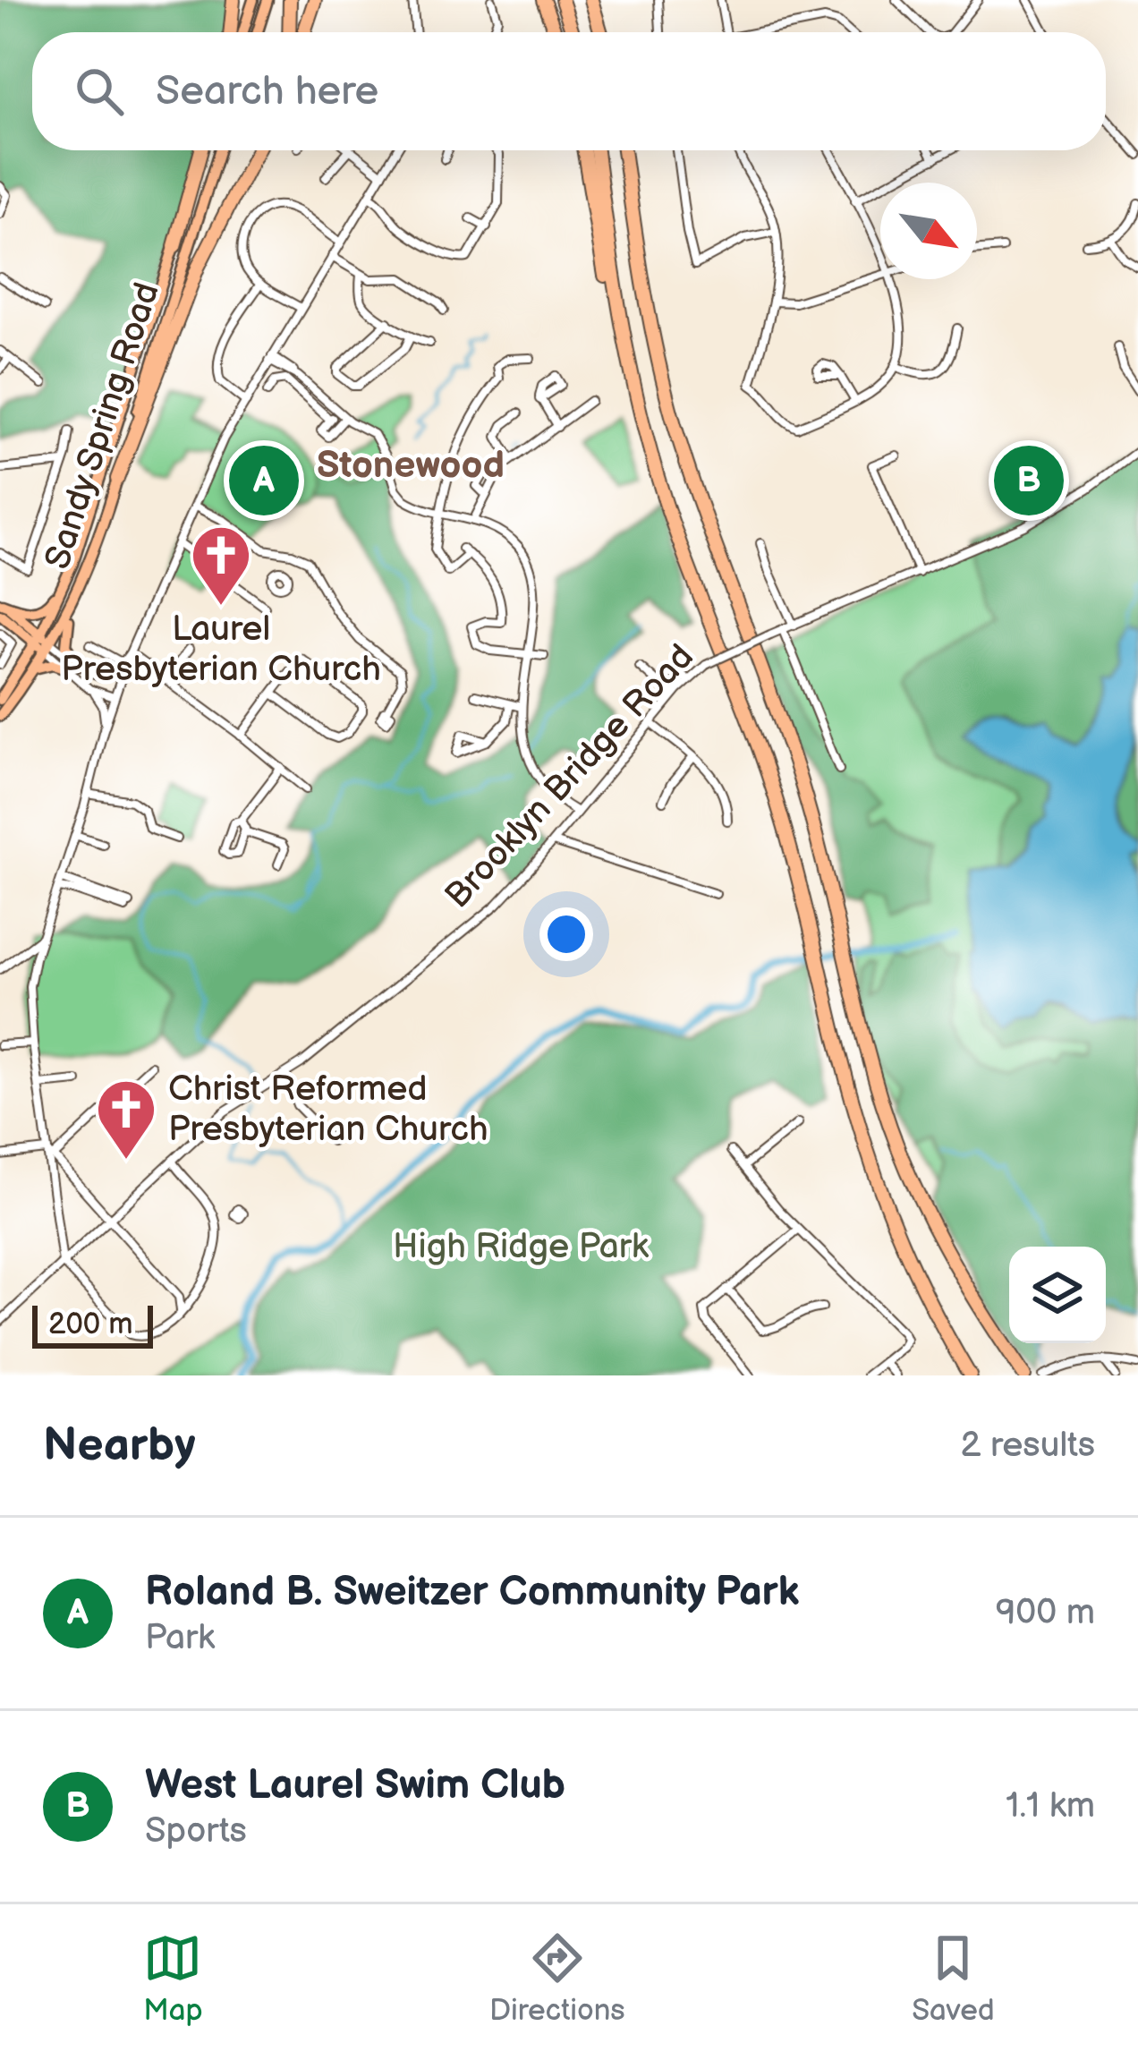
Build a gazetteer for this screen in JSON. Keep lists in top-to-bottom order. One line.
{"streets":{"main road":["Sandy Spring Road"],"street":["Brooklyn Bridge Road"]},"districts":["Stonewood"],"parks":["High Ridge Park"],"places":{"church":["Laurel Presbyterian Church","Christ Reformed Presbyterian Church"]},"scale_bar":"200 m","north":"bottom right","page":{"search":"Search here","pins":["A","B"],"scale":"200 m","heading":["Nearby","2 results"],"list":[{"mark":"A","name":"Roland B. Sweitzer Community Park","note":"Park","value":"900 m"},{"mark":"B","name":"West Laurel Swim Club","note":"Sports","value":"1.1 km"}],"nav":["Map","Directions","Saved"]}}
